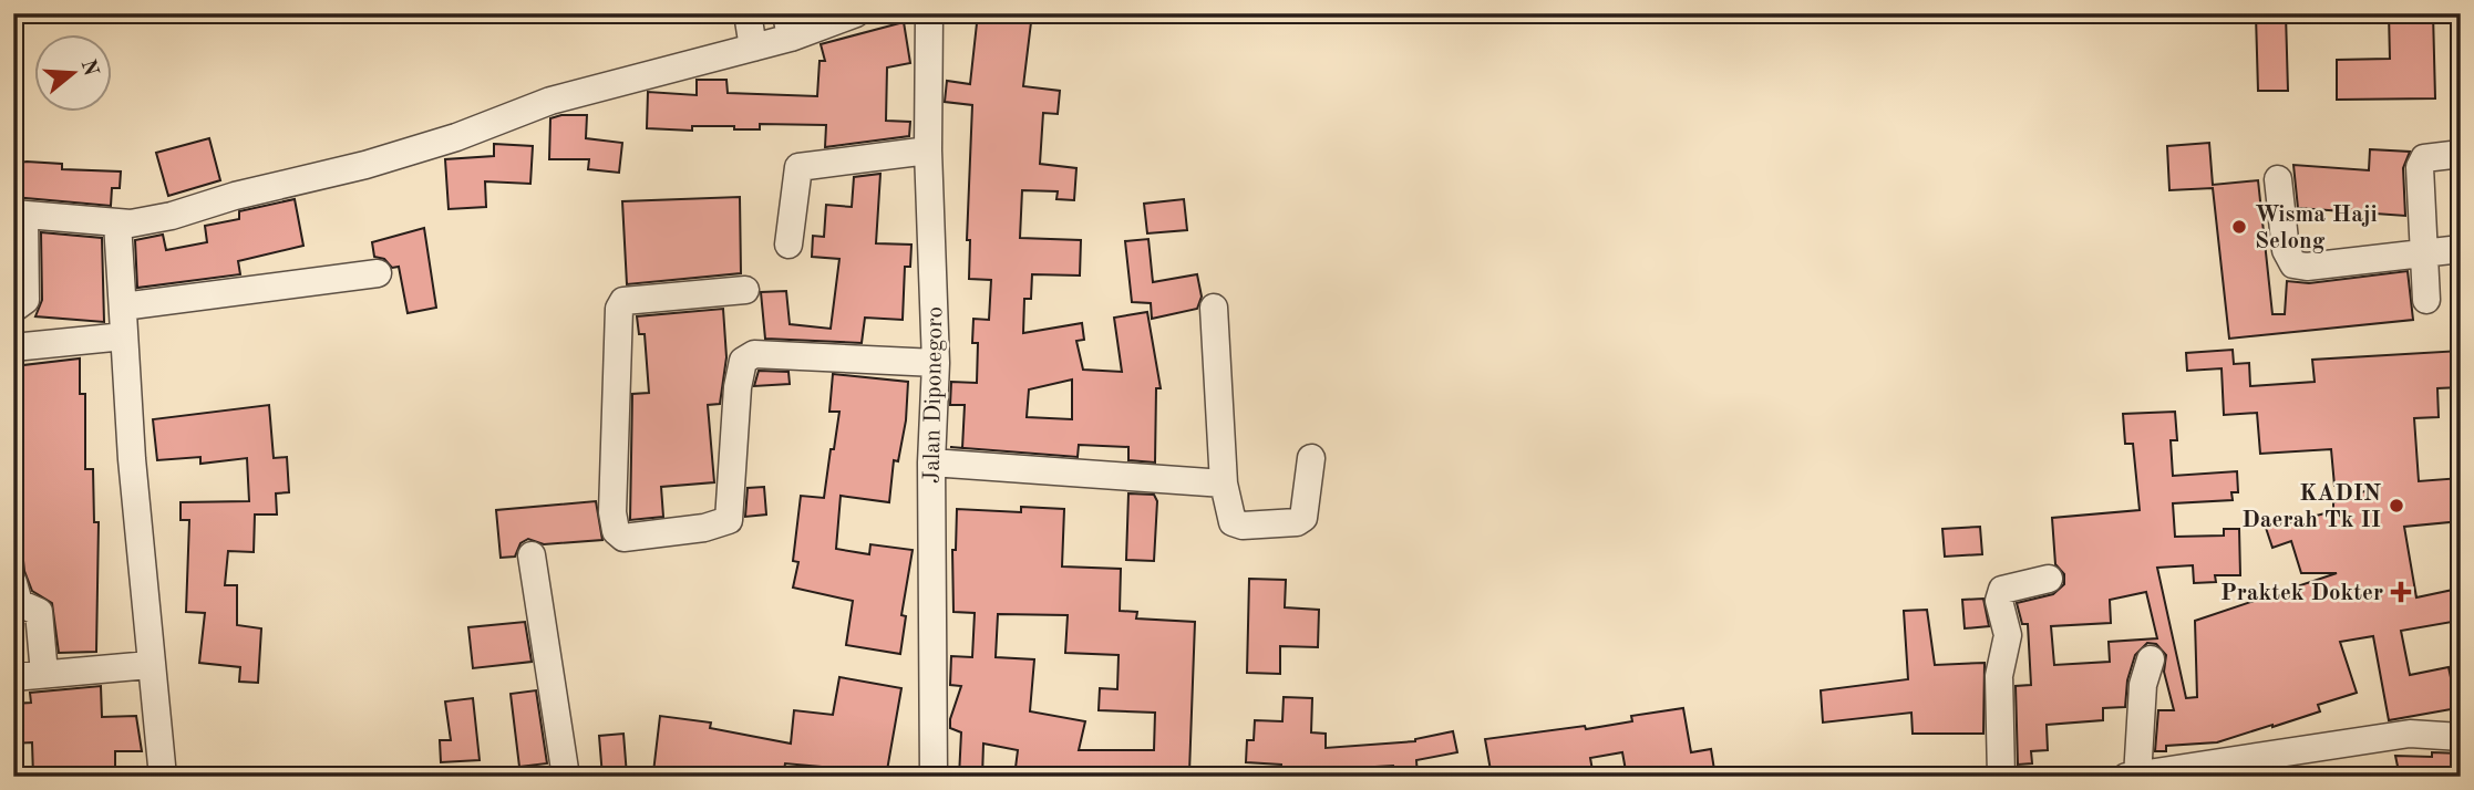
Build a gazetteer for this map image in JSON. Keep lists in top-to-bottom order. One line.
{"streets":{"street":["Jalan Diponegoro"]},"places":{"other":["Wisma Haji Selong","KADIN Daerah Tk II"],"health":["Praktek Dokter"]},"north":"right"}
